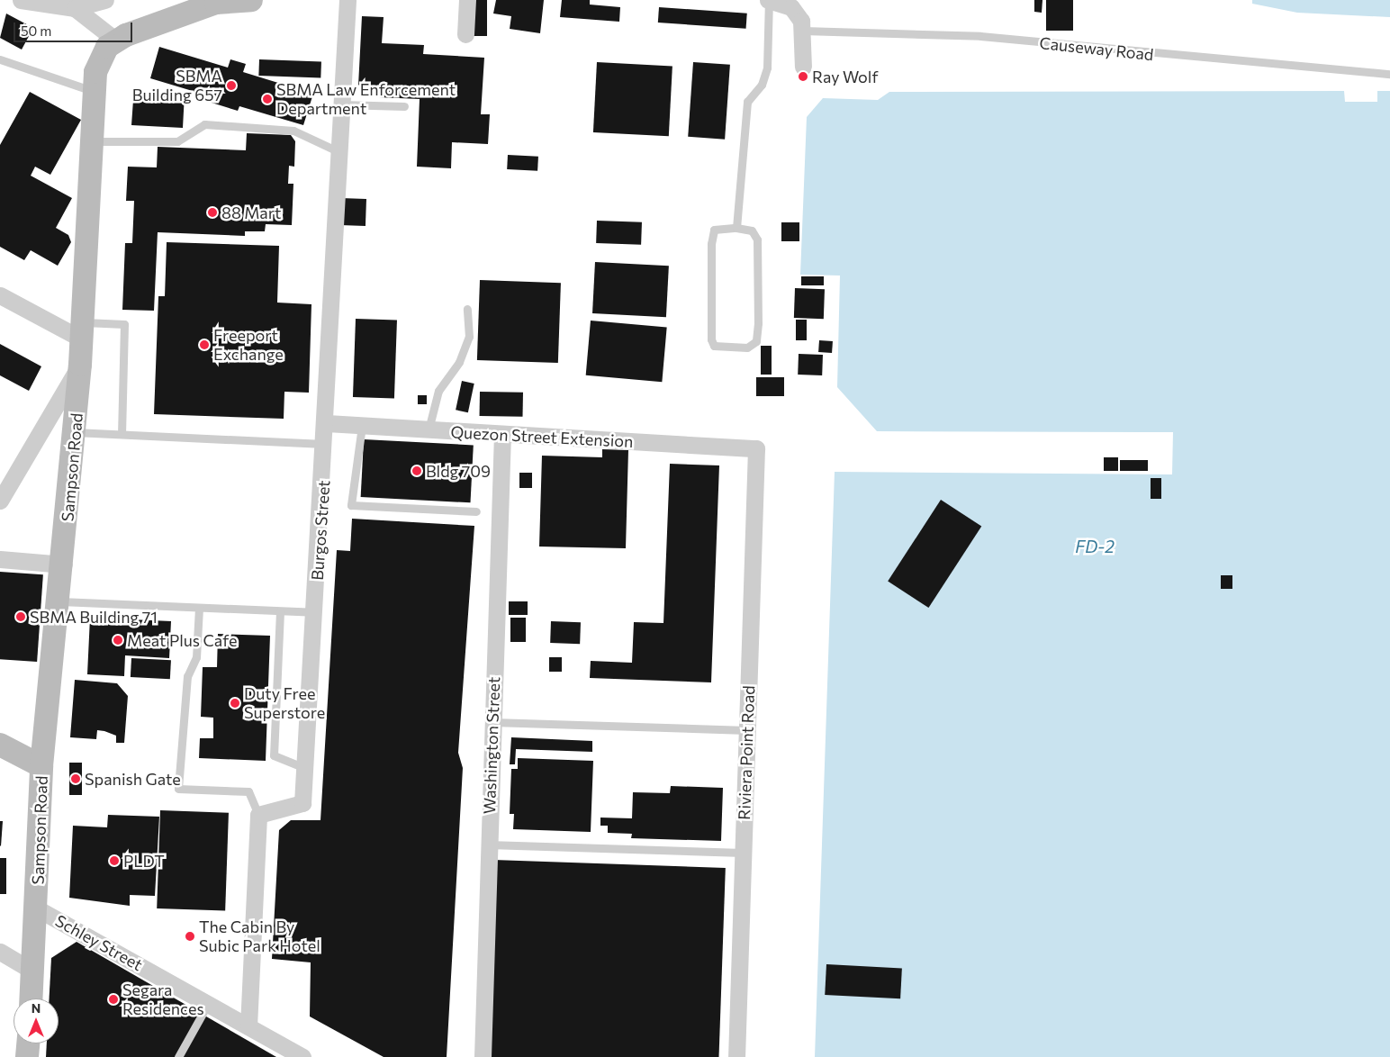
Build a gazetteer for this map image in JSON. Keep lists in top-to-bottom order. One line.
{"streets":{"main road":["Sampson Road"],"street":["Quezon Street Extension","Burgos Street","Washington Street","Riviera Point Road","Schley Street"],"lane":["Causeway Road"]},"crossings":[["Quezon Street Extension","Burgos Street"],["Quezon Street Extension","Washington Street"],["Quezon Street Extension","Riviera Point Road"],["Sampson Road","Schley Street"]],"water":["FD-2"],"places":["Ray Wolf","SBMA Building 657","SBMA Law Enforcement Department","88 Mart","Freeport Exchange","Bldg 709","SBMA Building 71","Meat Plus Cafe","Duty Free Superstore","Spanish Gate","PLDT","The Cabin By Subic Park Hotel","Segara Residences"],"scale_bar":"50 m","north":"top"}
